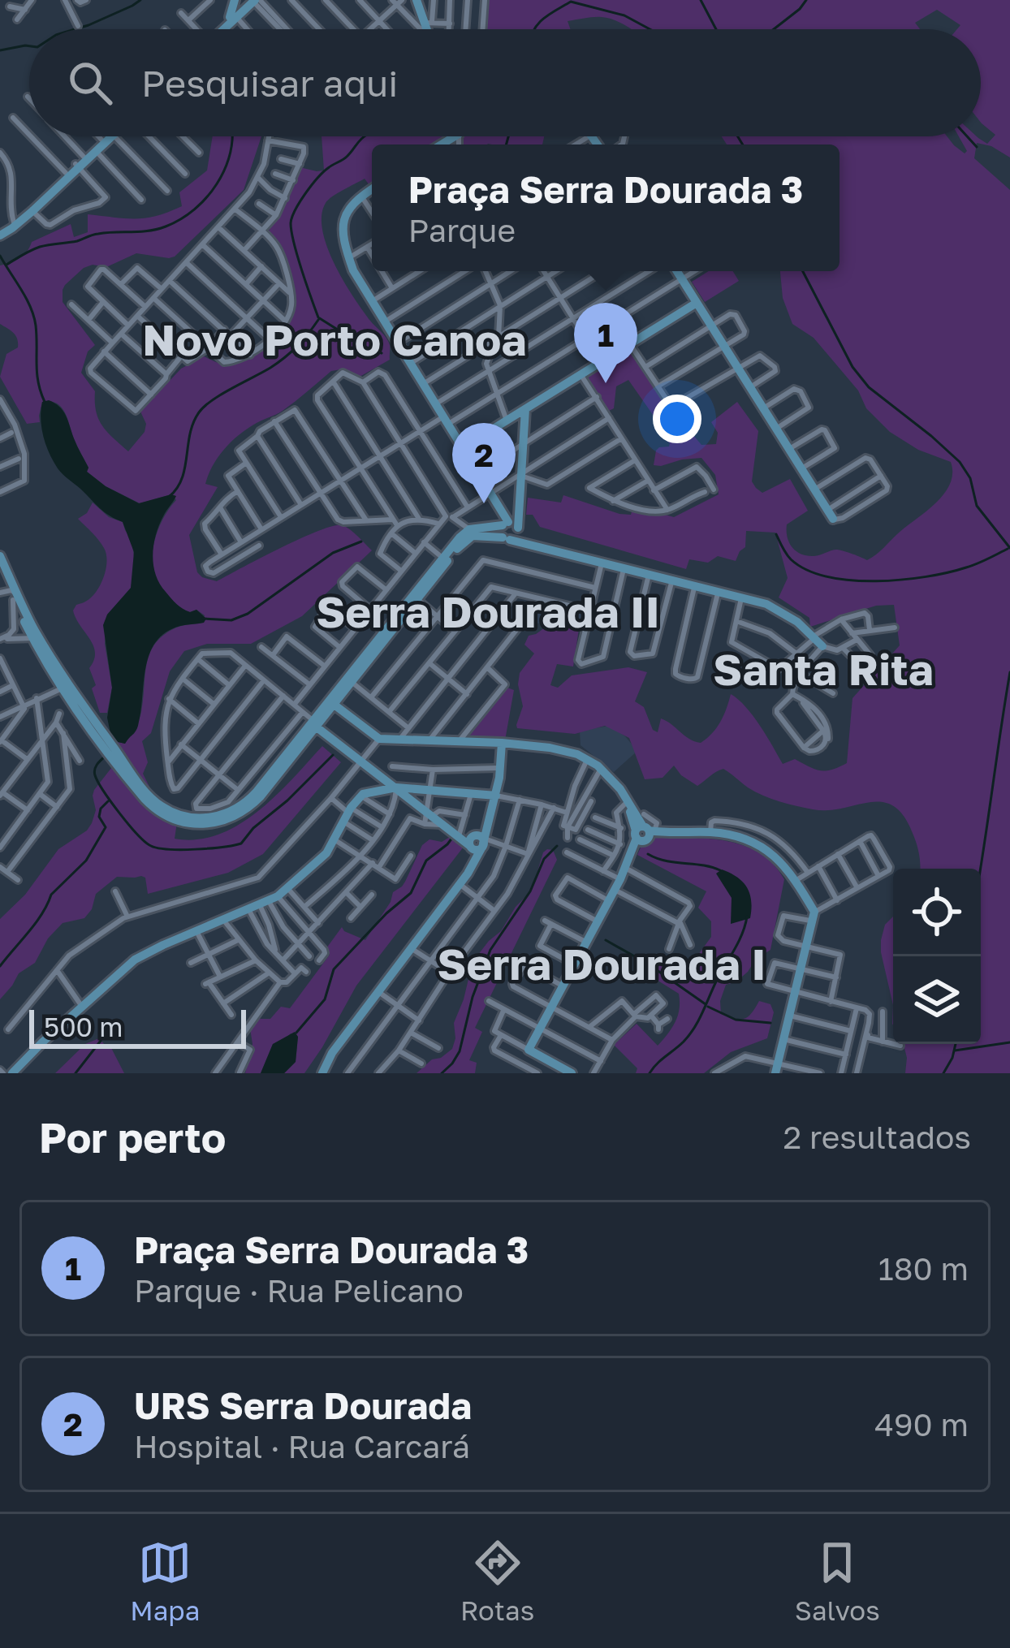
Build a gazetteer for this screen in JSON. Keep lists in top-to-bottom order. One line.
{"districts":["Novo Porto Canoa","Serra Dourada II","Santa Rita","Serra Dourada I"],"scale_bar":"500 m","page":{"search":"Pesquisar aqui","popup":["Praça Serra Dourada 3","Parque"],"pins":["1","2"],"scale":"500 m","heading":["Por perto","2 resultados"],"list":[{"mark":"1","name":"Praça Serra Dourada 3","note":"Parque · Rua Pelicano","value":"180 m"},{"mark":"2","name":"URS Serra Dourada","note":"Hospital · Rua Carcará","value":"490 m"}],"nav":["Mapa","Rotas","Salvos"]}}
